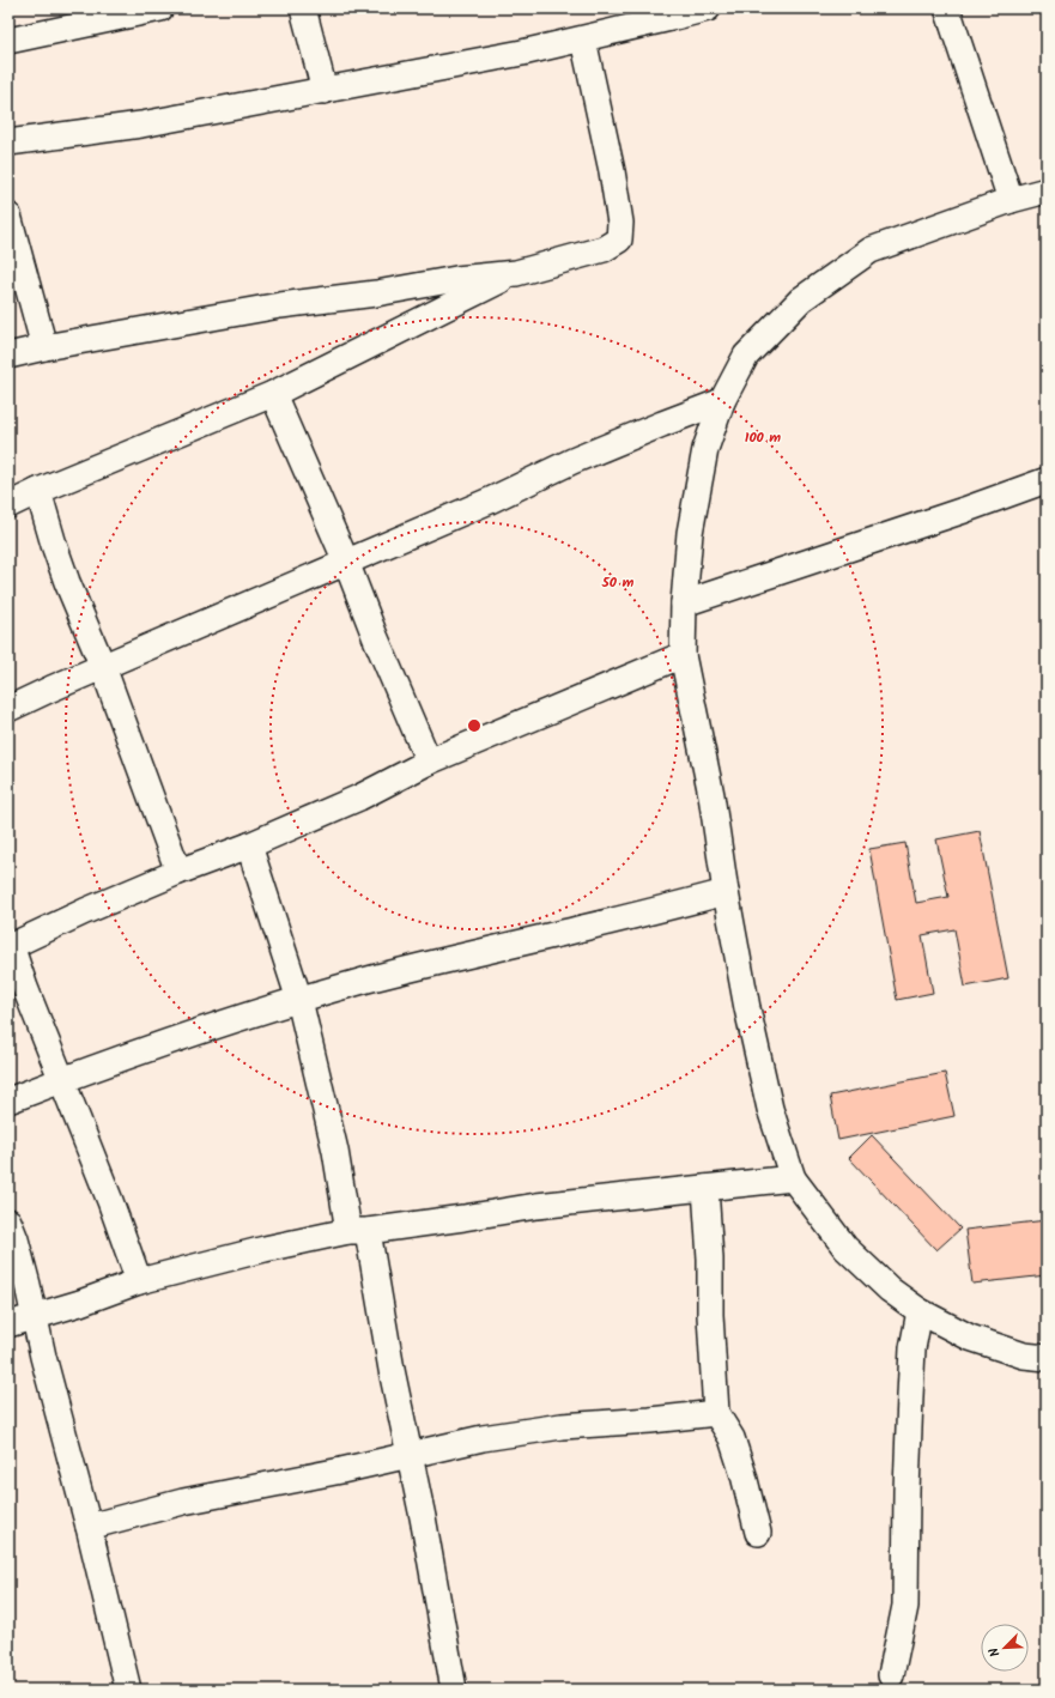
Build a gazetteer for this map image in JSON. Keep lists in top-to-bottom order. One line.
{"north":"bottom left","rings":["100 m","50 m"]}
